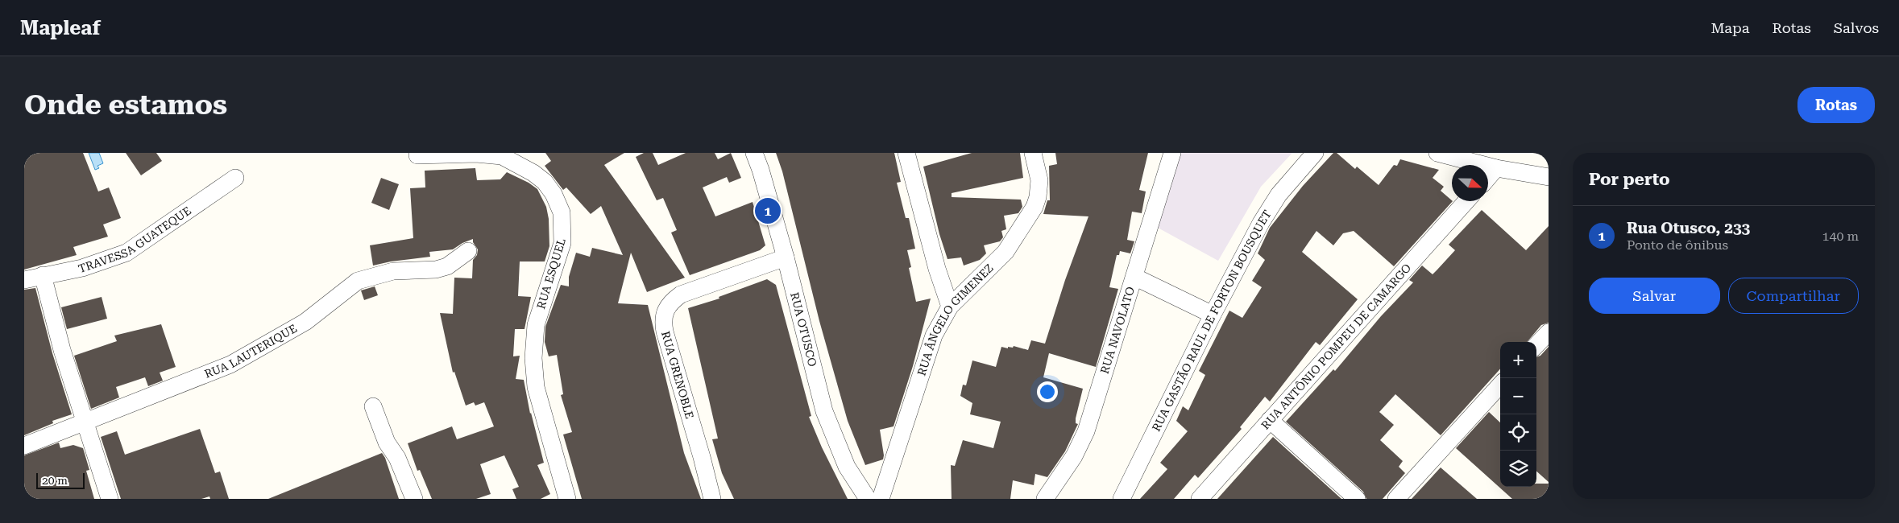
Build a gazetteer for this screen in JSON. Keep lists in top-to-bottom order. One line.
{"streets":{"street":["TRAVESSA GUATEQUE","RUA ESQUEL","RUA ÂNGELO GIMENEZ","RUA GASTÃO RAUL DE FORTON BOUSQUET","RUA OTUSCO","RUA NAVOLATO","RUA ANTÔNIO POMPEU DE CAMARGO","RUA LAUTERIQUE","RUA GRENOBLE"]},"crossings":[["RUA OTUSCO","RUA GRENOBLE"]],"scale_bar":"20 m","north":"right","page":{"header":"Mapleaf","nav":["Mapa","Rotas","Salvos"],"buttons":["Rotas",["Salvar","Compartilhar"]],"title":"Onde estamos","heading":"Por perto","pins":"1","list":[{"mark":"1","name":"Rua Otusco, 233","note":"Ponto de ônibus","value":"140 m"}],"map_buttons":["+","−"],"scale":"20 m"}}
